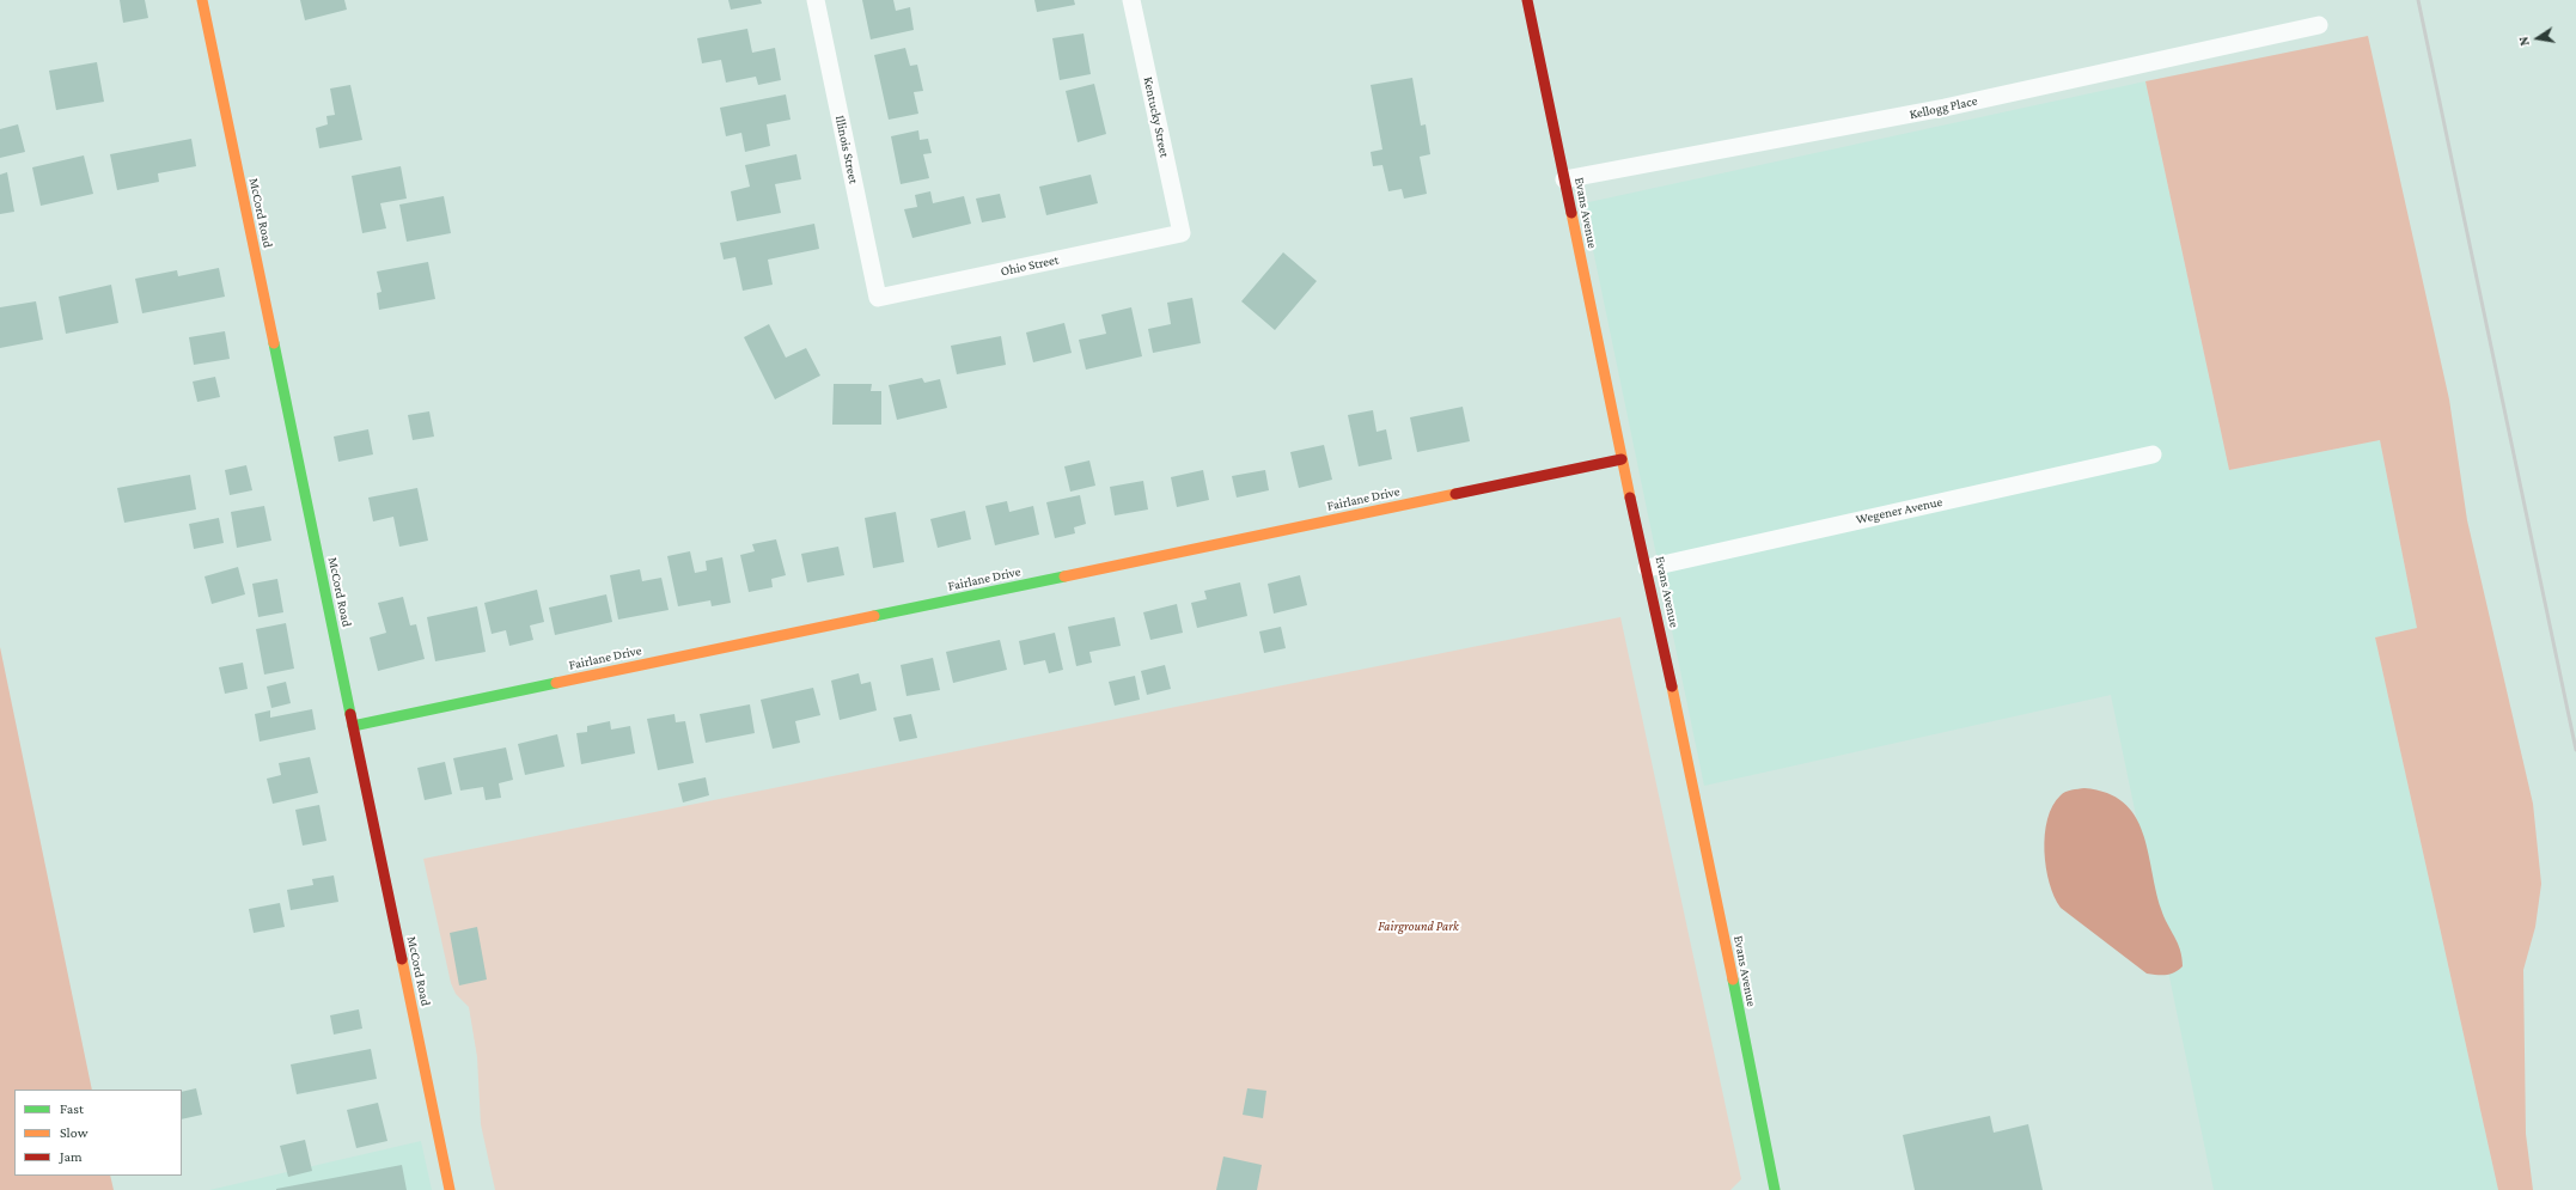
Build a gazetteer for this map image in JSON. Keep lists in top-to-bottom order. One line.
{"streets":{"street":["Kellogg Place","Kentucky Street","Illinois Street","McCord Road","Evans Avenue","Ohio Street","Fairlane Drive","Wegener Avenue"]},"crossings":[["Kellogg Place","Evans Avenue"],["Kentucky Street","Ohio Street"],["Illinois Street","Ohio Street"],["McCord Road","Fairlane Drive"],["Evans Avenue","Fairlane Drive"],["Evans Avenue","Wegener Avenue"]],"parks":["Fairground Park"],"legend":["Fast","Slow","Jam"],"north":"left"}
